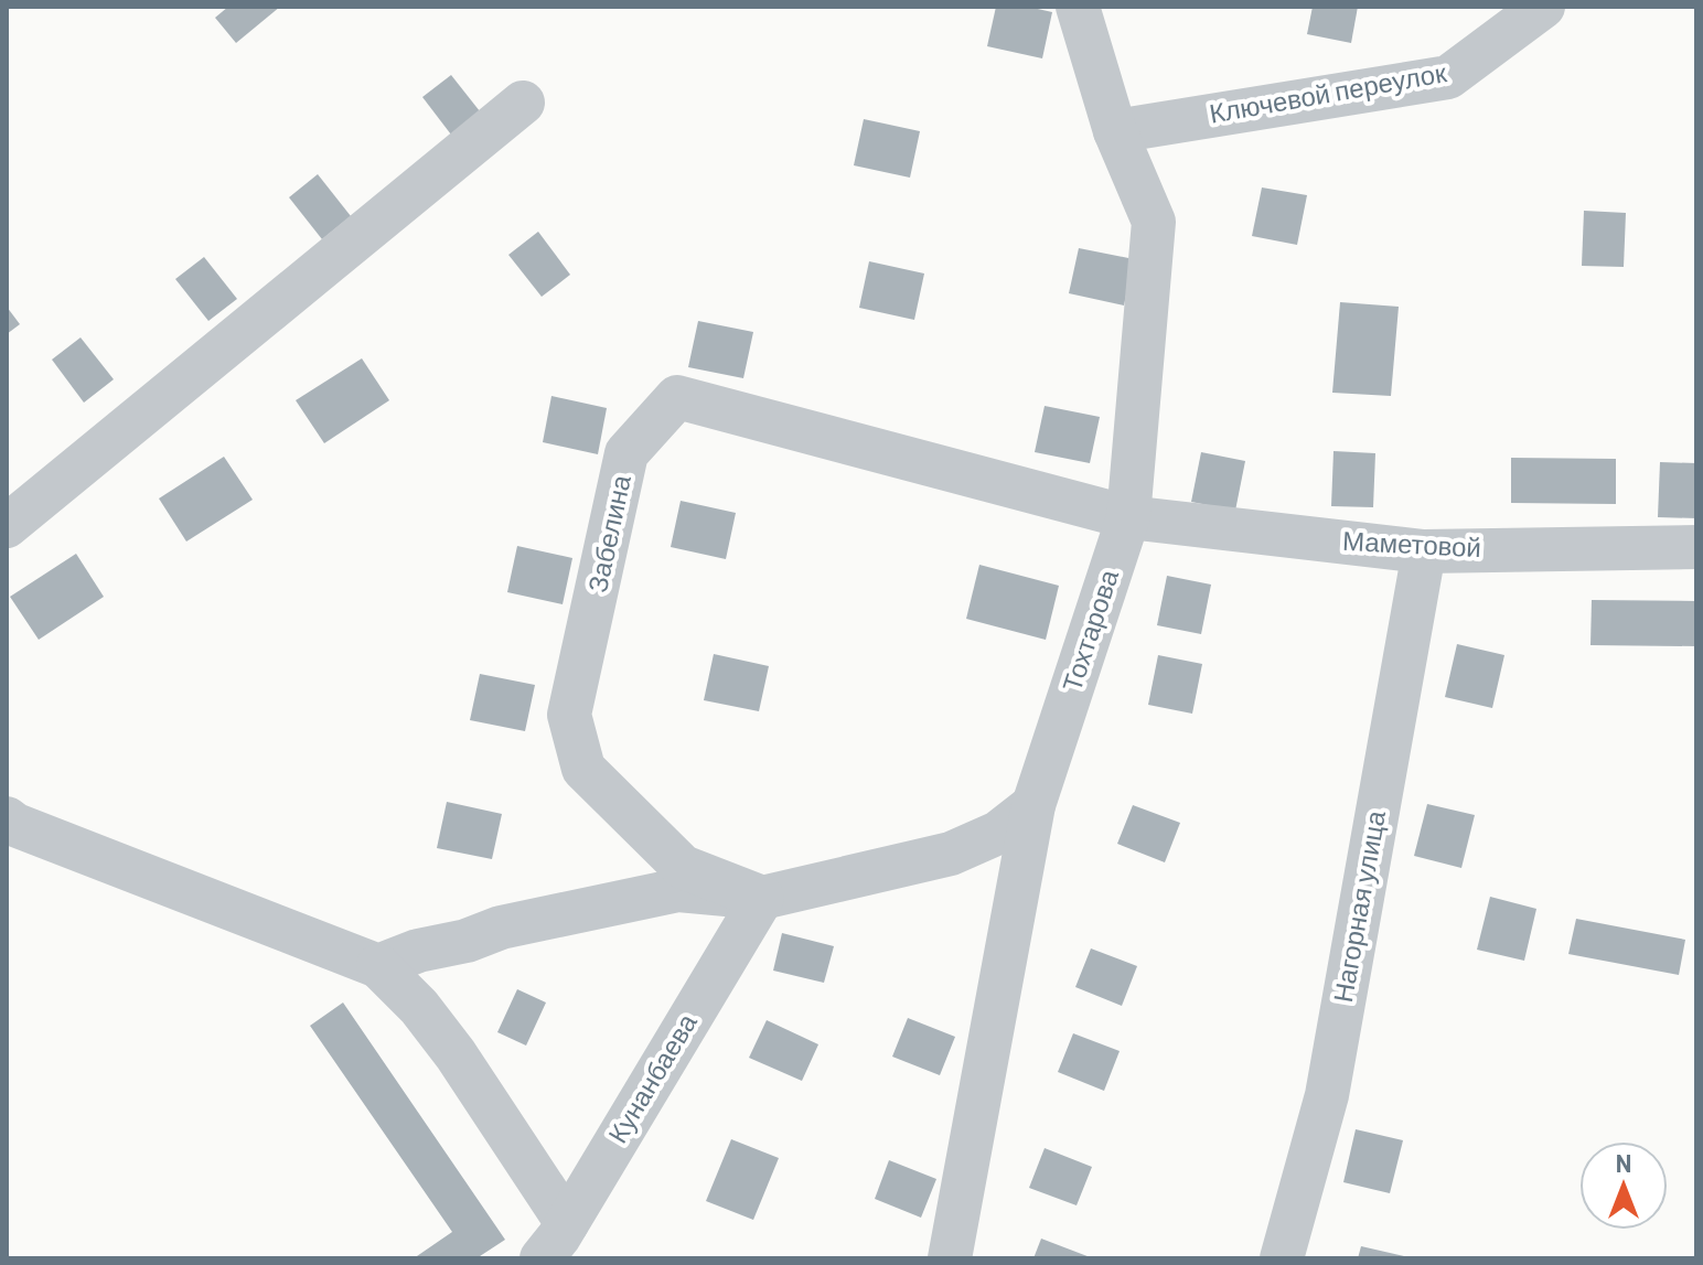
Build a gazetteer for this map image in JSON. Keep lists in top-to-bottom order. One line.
{"streets":{"street":["Ключевой переулок","Забелина","Маметовой","Тохтарова","Нагорная улица","Кунанбаева"]},"crossings":[["Ключевой переулок","Тохтарова"],["Забелина","Маметовой"],["Забелина","Тохтарова"],["Забелина","Кунанбаева"],["Маметовой","Тохтарова"],["Маметовой","Нагорная улица"]],"north":"top"}
